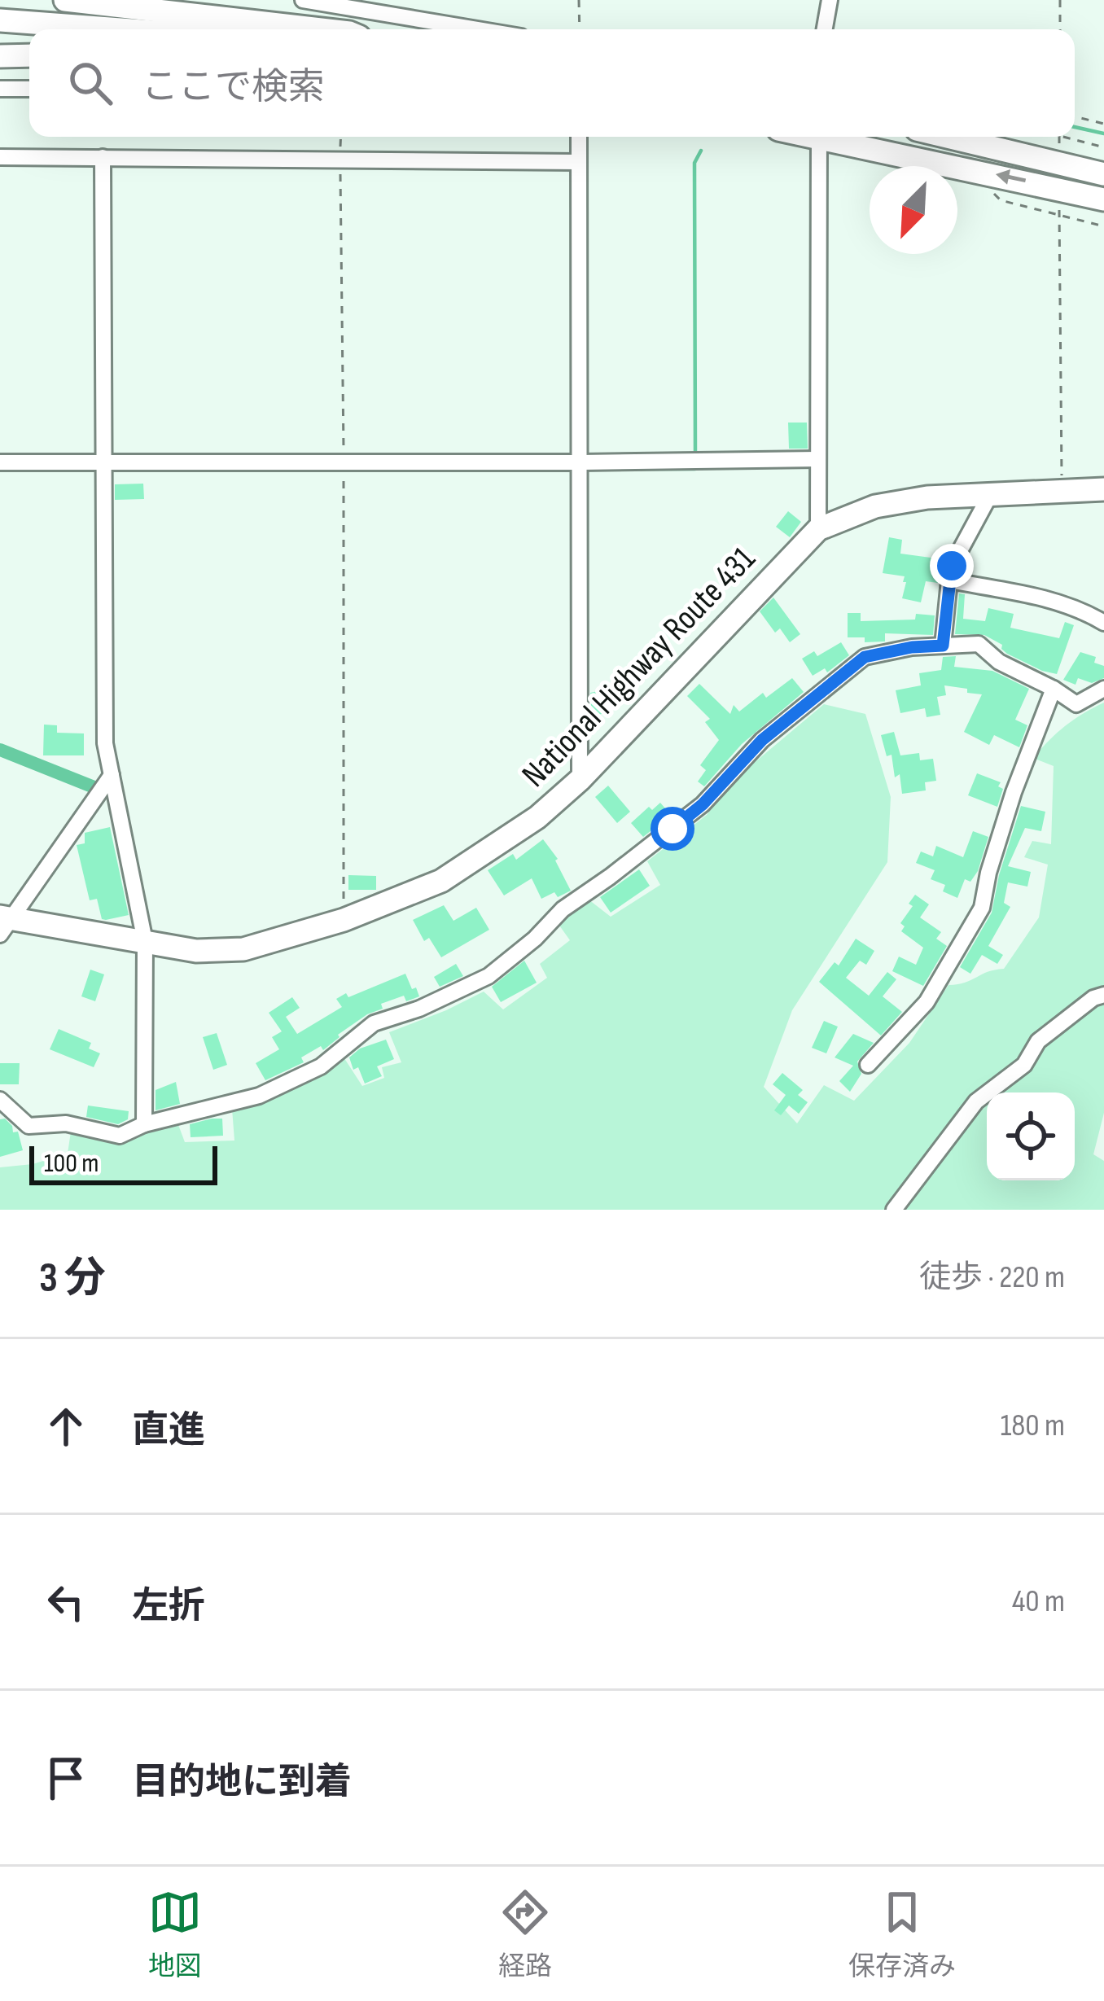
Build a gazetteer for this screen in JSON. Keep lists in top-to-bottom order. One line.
{"streets":{"highway":["National Highway Route 431"]},"scale_bar":"100 m","north":"bottom left","page":{"search":"ここで検索","scale":"100 m","heading":["3 分","徒歩 · 220 m"],"list":[["直進","180 m"],["左折","40 m"],"目的地に到着"],"nav":["地図","経路","保存済み"]}}
